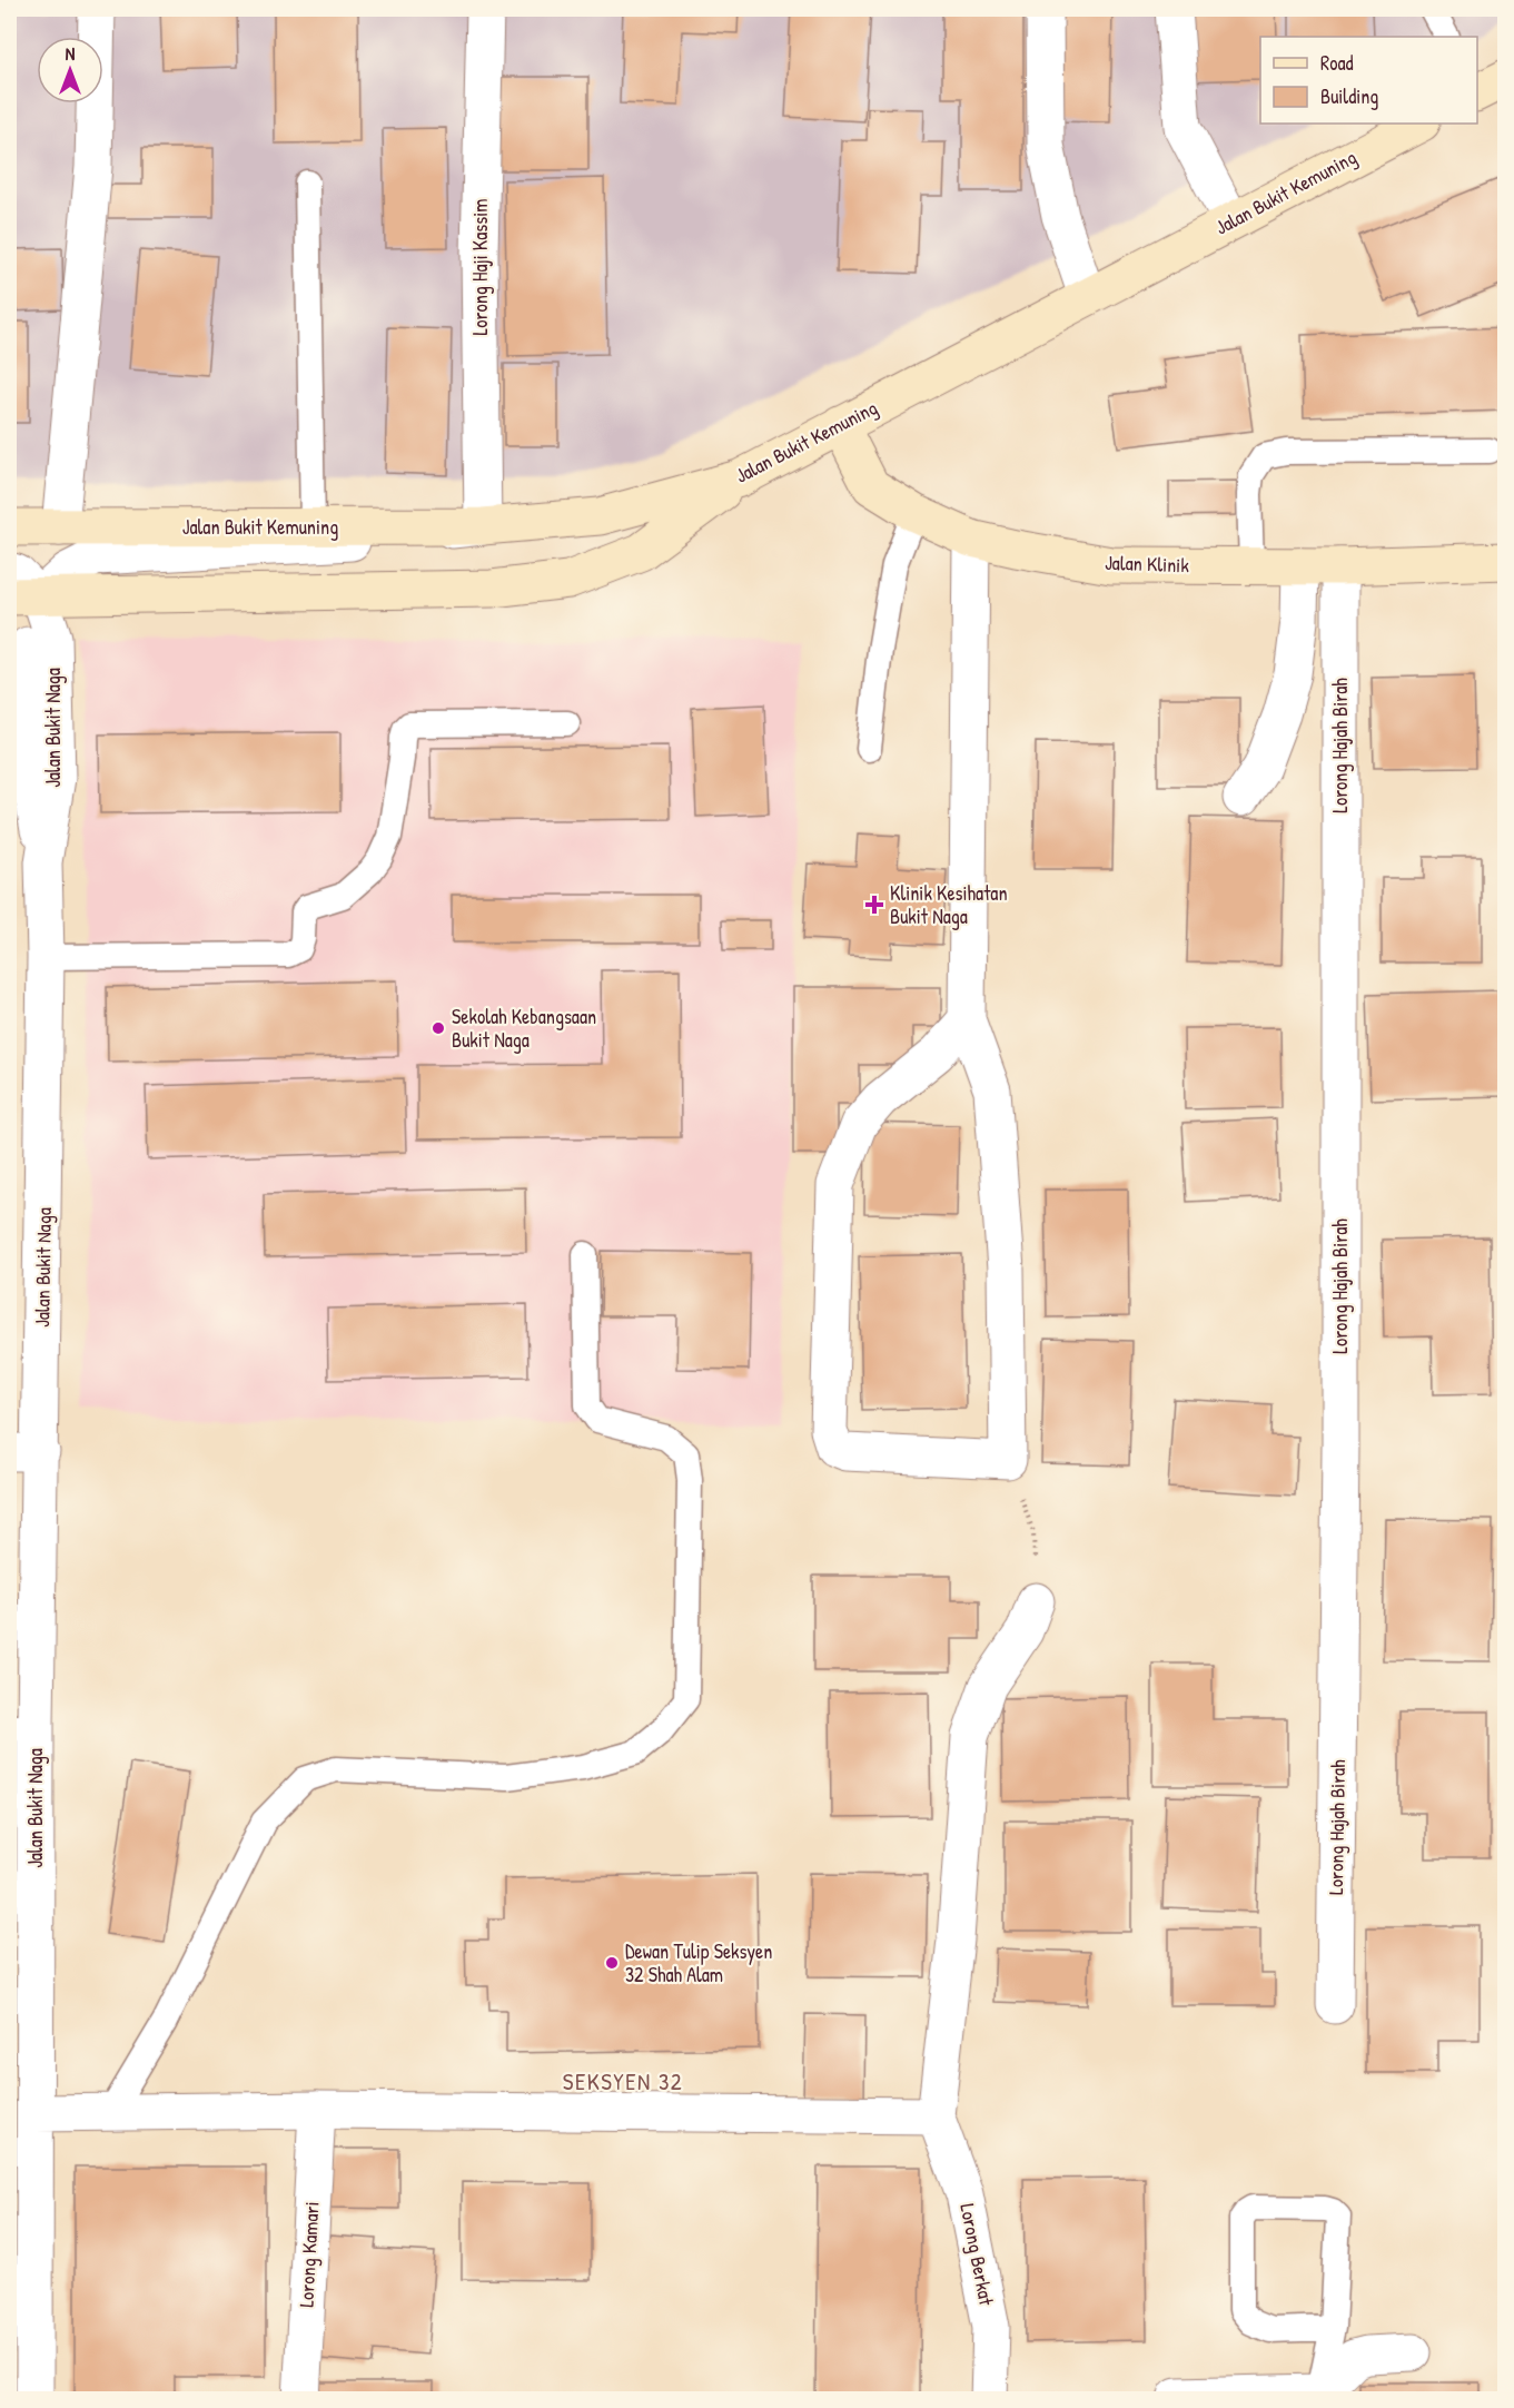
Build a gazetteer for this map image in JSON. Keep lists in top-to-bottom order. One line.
{"streets":{"main road":["Jalan Bukit Kemuning","Jalan Klinik"],"street":["Lorong Haji Kassim","Jalan Bukit Naga","Lorong Hajah Birah","Lorong Kamari","Lorong Berkat"]},"crossings":[["Jalan Bukit Kemuning","Lorong Haji Kassim"],["Jalan Bukit Kemuning","Jalan Klinik"],["Jalan Klinik","Lorong Hajah Birah"]],"districts":["SEKSYEN 32"],"places":{"health":["Klinik Kesihatan Bukit Naga"],"other":["Sekolah Kebangsaan Bukit Naga","Dewan Tulip Seksyen 32 Shah Alam"]},"legend":["Road","Building"],"north":"top"}
